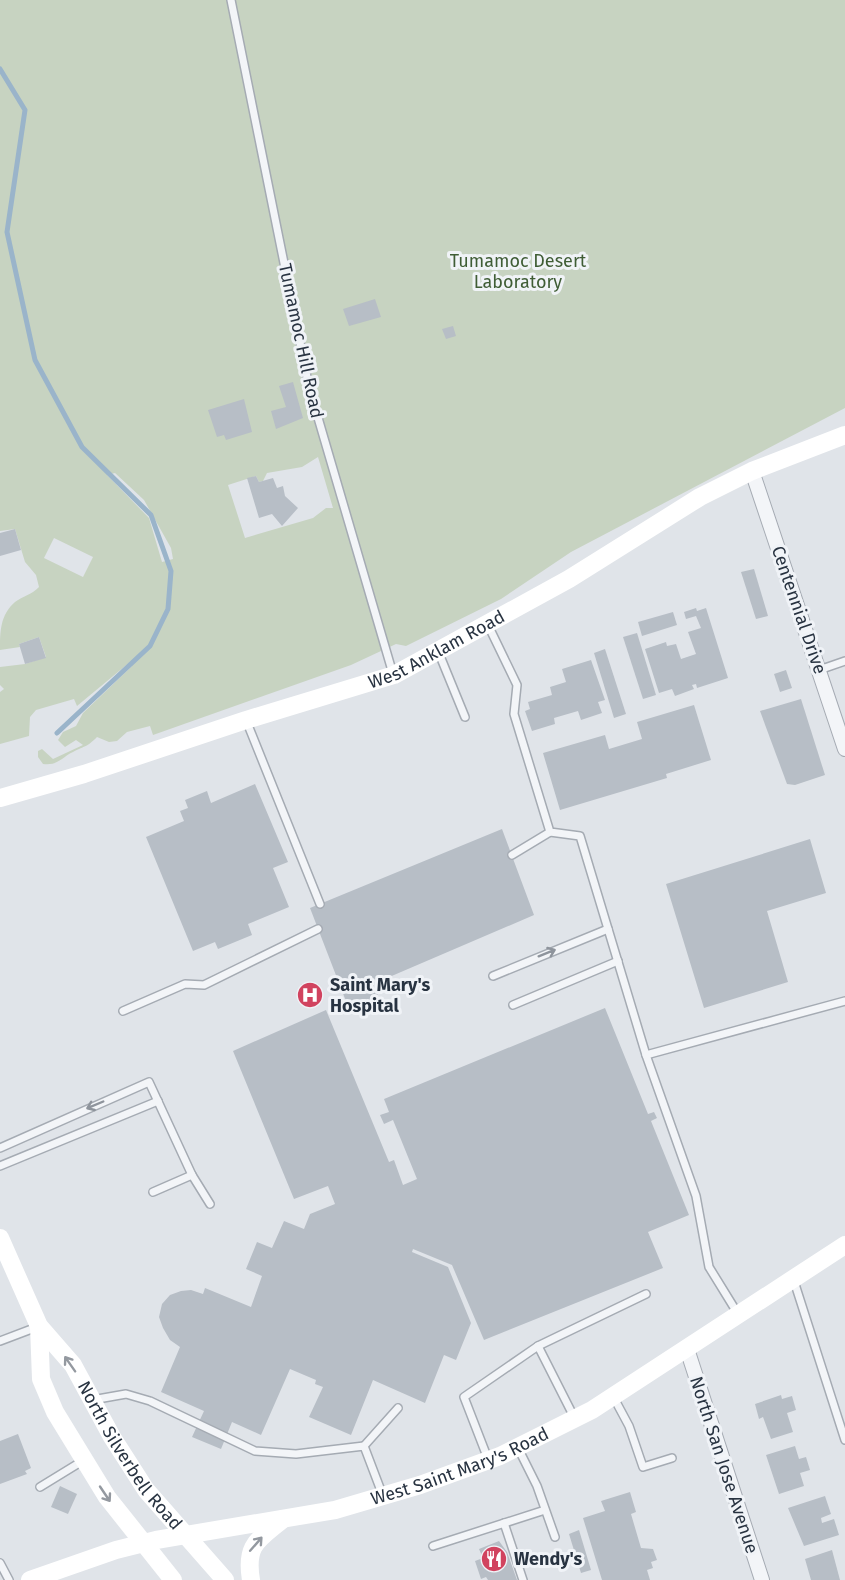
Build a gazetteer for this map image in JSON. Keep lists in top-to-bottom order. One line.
{"streets":{"main road":["West Anklam Road","North Silverbell Road","West Saint Mary's Road"],"street":["Centennial Drive","North San Jose Avenue"],"lane":["Tumamoc Hill Road"]},"crossings":[["Tumamoc Hill Road","West Anklam Road"],["Centennial Drive","West Anklam Road"],["North Silverbell Road","West Saint Mary's Road"],["West Saint Mary's Road","North San Jose Avenue"]],"parks":["Tumamoc Desert Laboratory"],"places":{"hospital":["Saint Mary's Hospital"],"restaurant":["Wendy's"]}}
